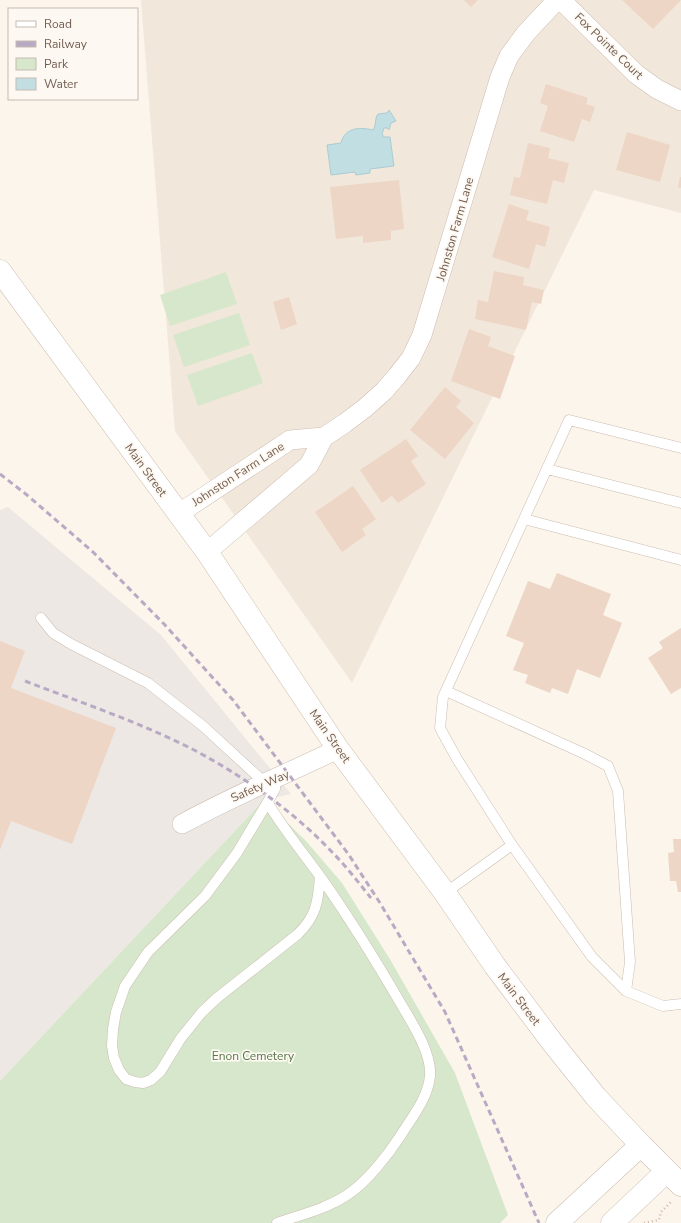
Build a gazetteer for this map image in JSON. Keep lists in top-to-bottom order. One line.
{"streets":{"main road":["Main Street"],"street":["Fox Pointe Court","Johnston Farm Lane","Safety Way"]},"crossings":[["Johnston Farm Lane","Main Street"],["Main Street","Safety Way"]],"parks":["Enon Cemetery"],"legend":["Road","Railway","Park","Water"]}
